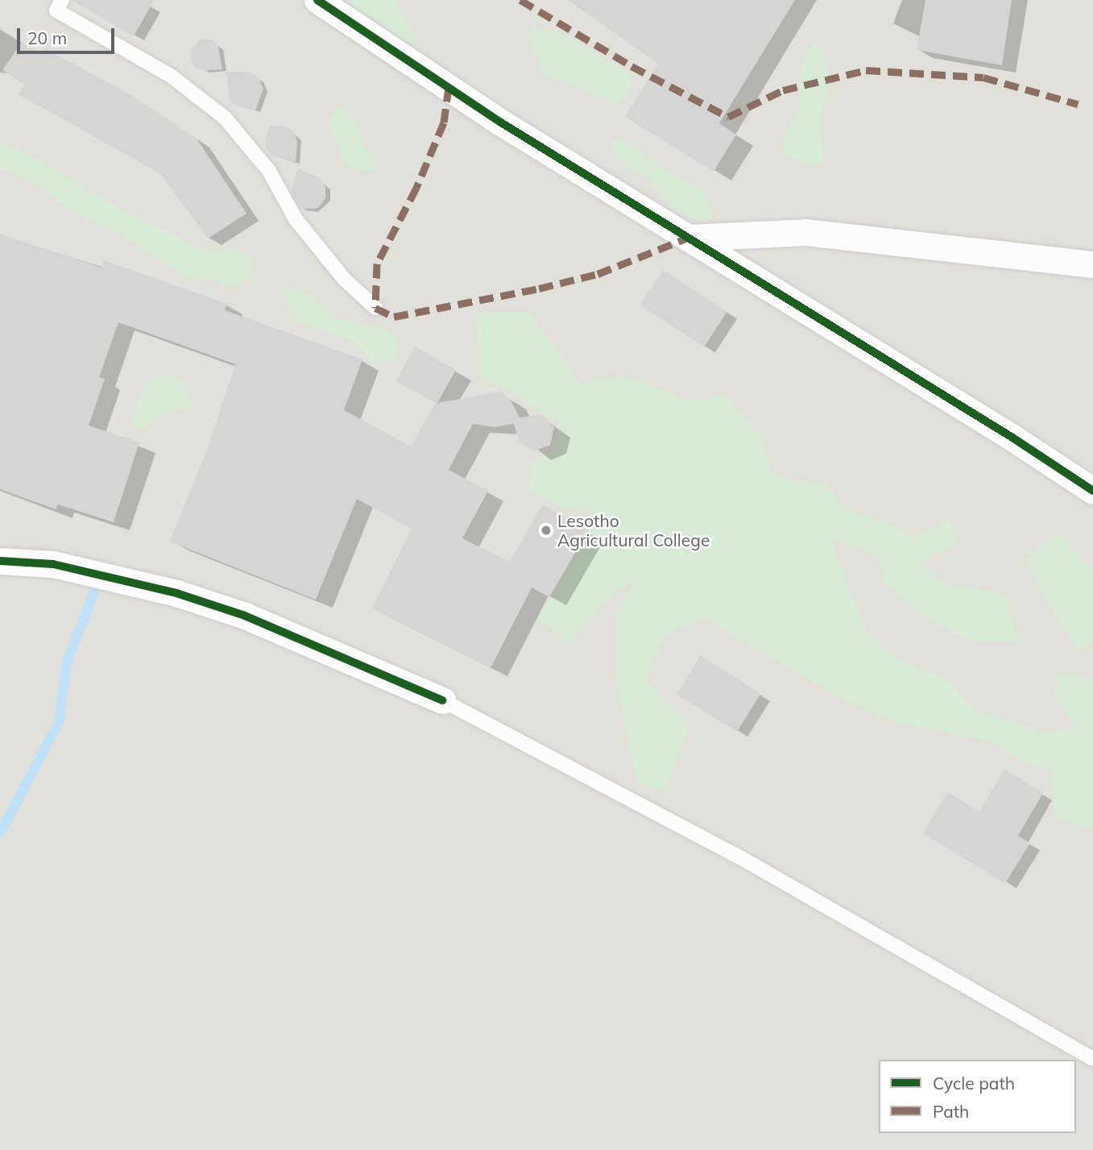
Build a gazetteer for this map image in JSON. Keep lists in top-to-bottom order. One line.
{"places":["Lesotho Agricultural College"],"legend":["Cycle path","Path"],"scale_bar":"20 m"}
